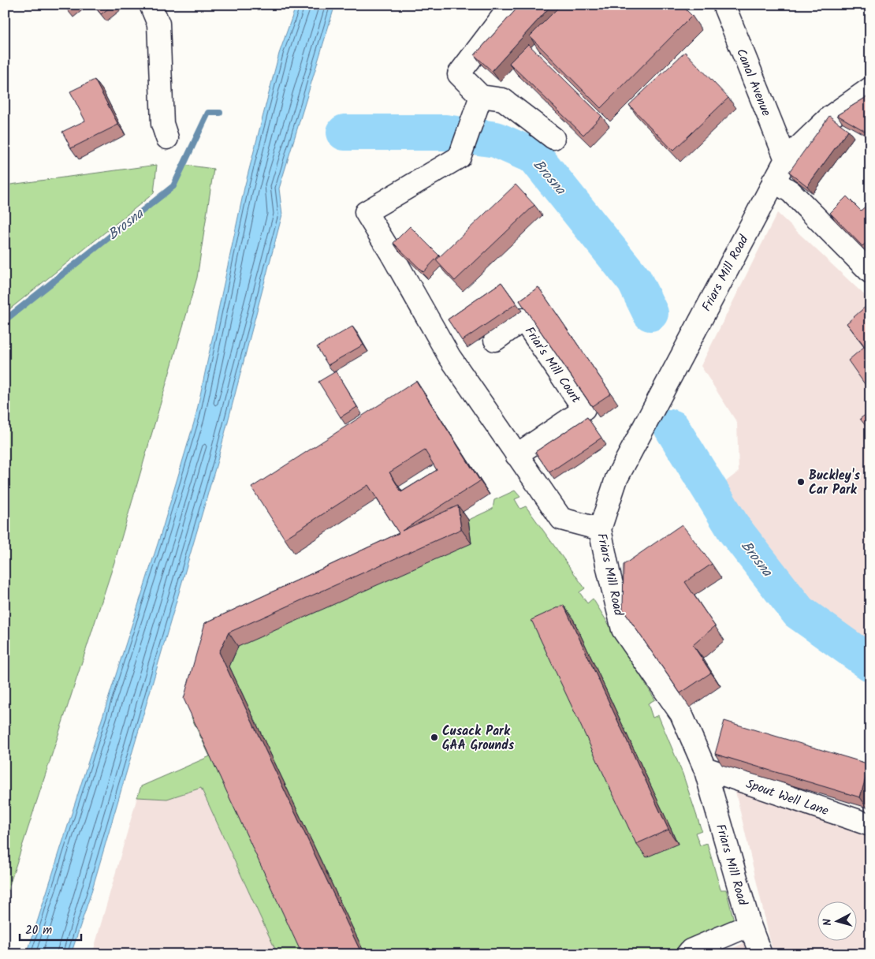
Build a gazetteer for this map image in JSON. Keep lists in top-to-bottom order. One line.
{"streets":{"street":["Canal Avenue","Friars Mill Road","Friar's Mill Court","Spout Well Lane"]},"crossings":[["Canal Avenue","Friars Mill Road"],["Friars Mill Road","Spout Well Lane"]],"water":["Brosna"],"places":["Buckley's Car Park","Cusack Park GAA Grounds"],"scale_bar":"20 m","north":"left"}
